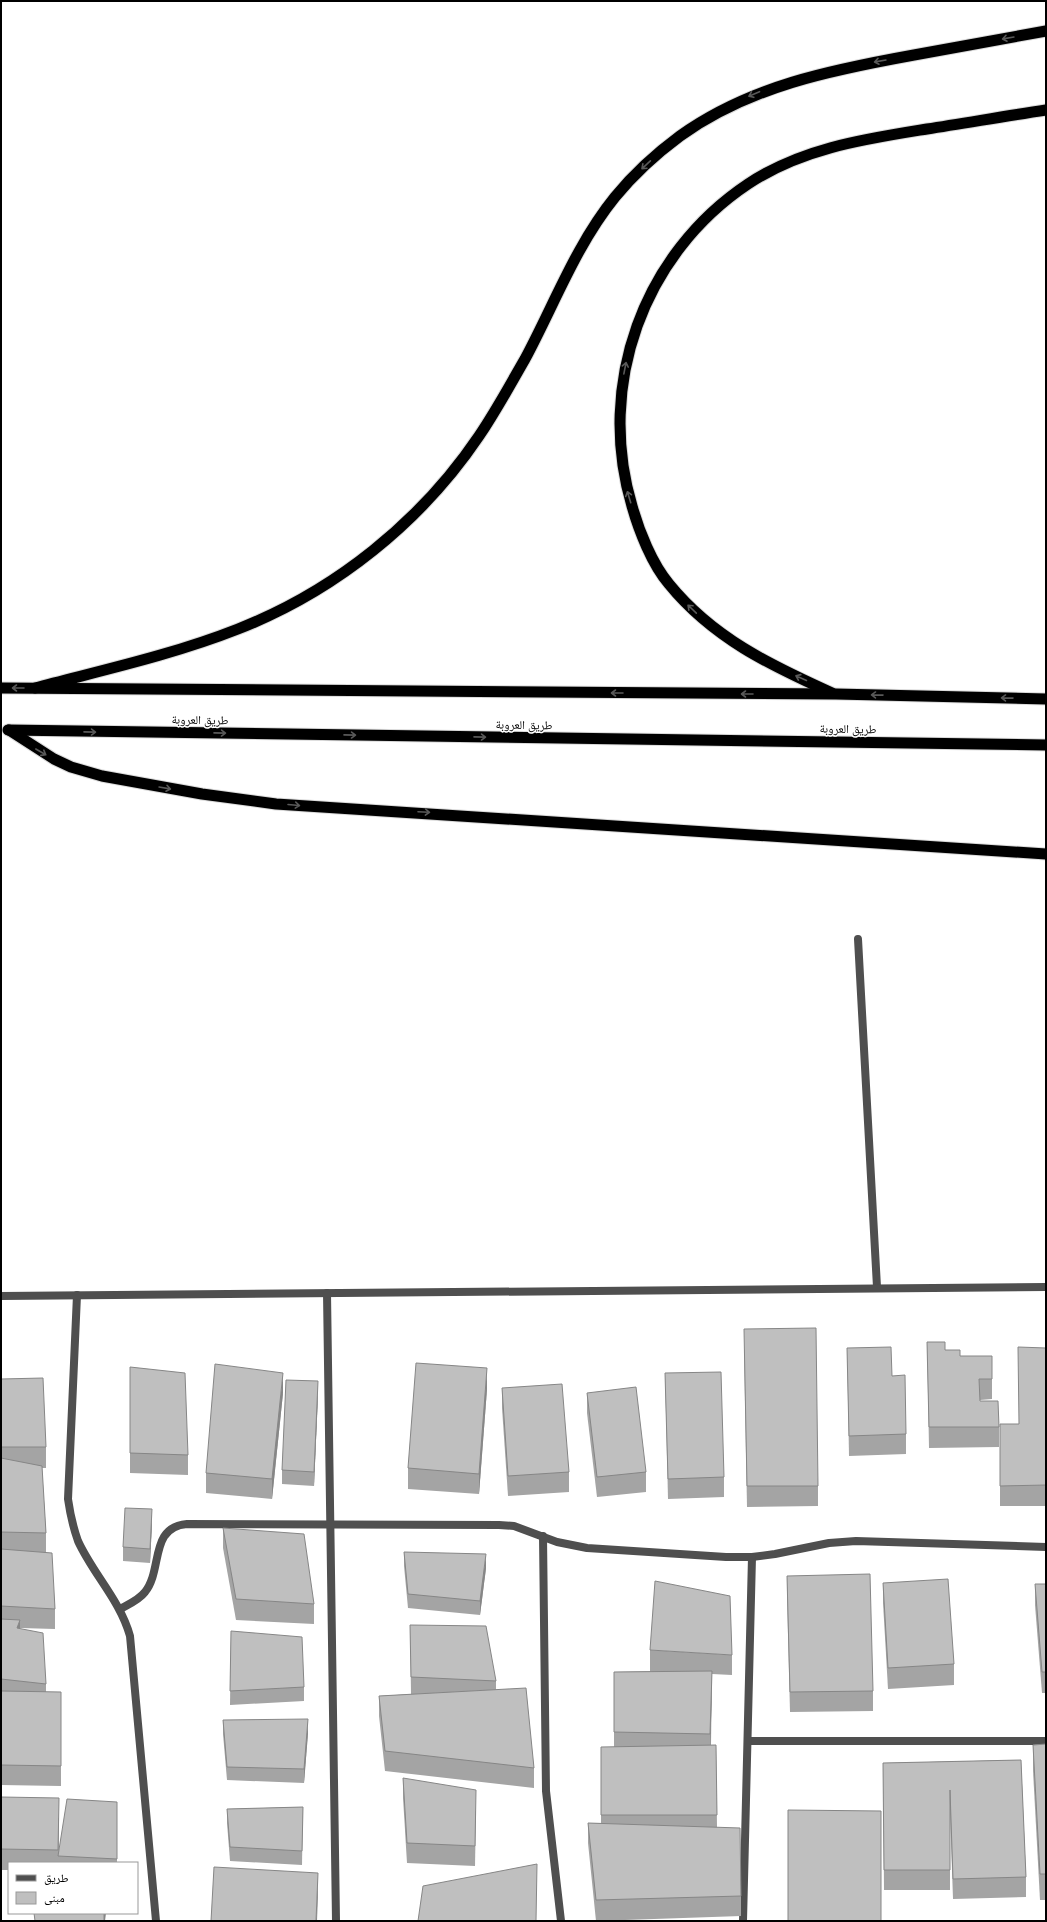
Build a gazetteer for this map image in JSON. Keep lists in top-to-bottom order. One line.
{"streets":{"highway":["طريق العروبة"]},"legend":["طريق","مبنى"]}
